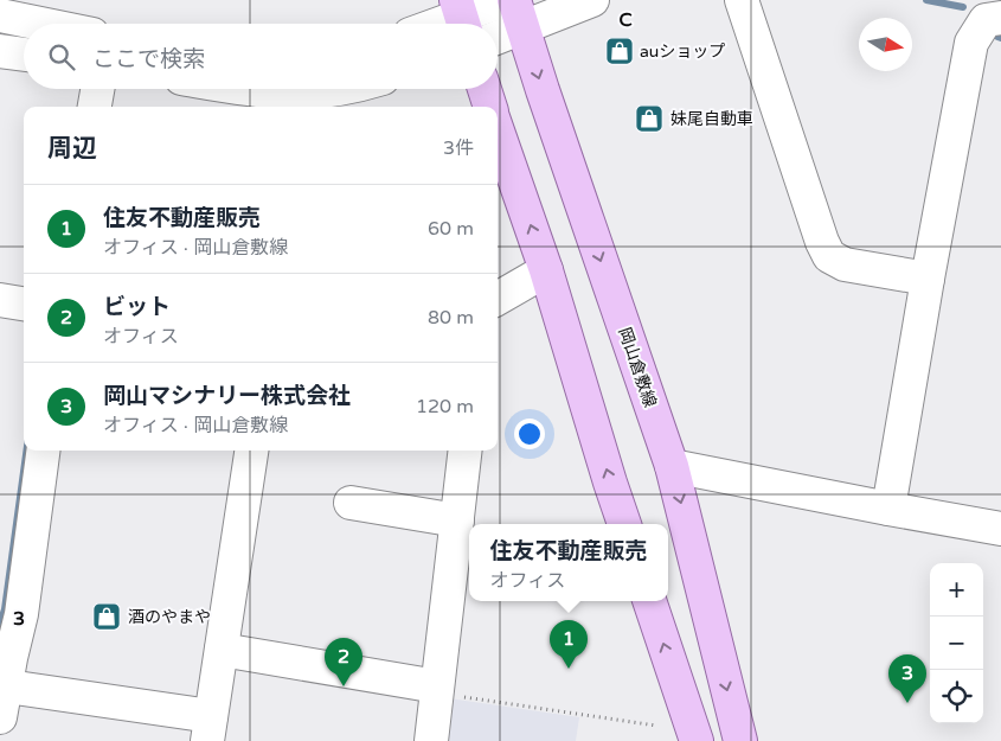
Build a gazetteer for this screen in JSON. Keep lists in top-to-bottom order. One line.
{"streets":{"main road":["岡山倉敷線"]},"places":{"shop":["auショップ","妹尾自動車","酒のやまや"]},"north":"right","page":{"search":"ここで検索","heading":["周辺","3件"],"list":[{"mark":"1","name":"住友不動産販売","note":"オフィス · 岡山倉敷線","value":"60 m"},{"mark":"2","name":"ビット","note":"オフィス","value":"80 m"},{"mark":"3","name":"岡山マシナリー株式会社","note":"オフィス · 岡山倉敷線","value":"120 m"}],"popup":["住友不動産販売","オフィス"],"map_buttons":["+","−"],"pins":["1","2","3"]},"grid":{"columns":["C"],"rows":["3"]}}
